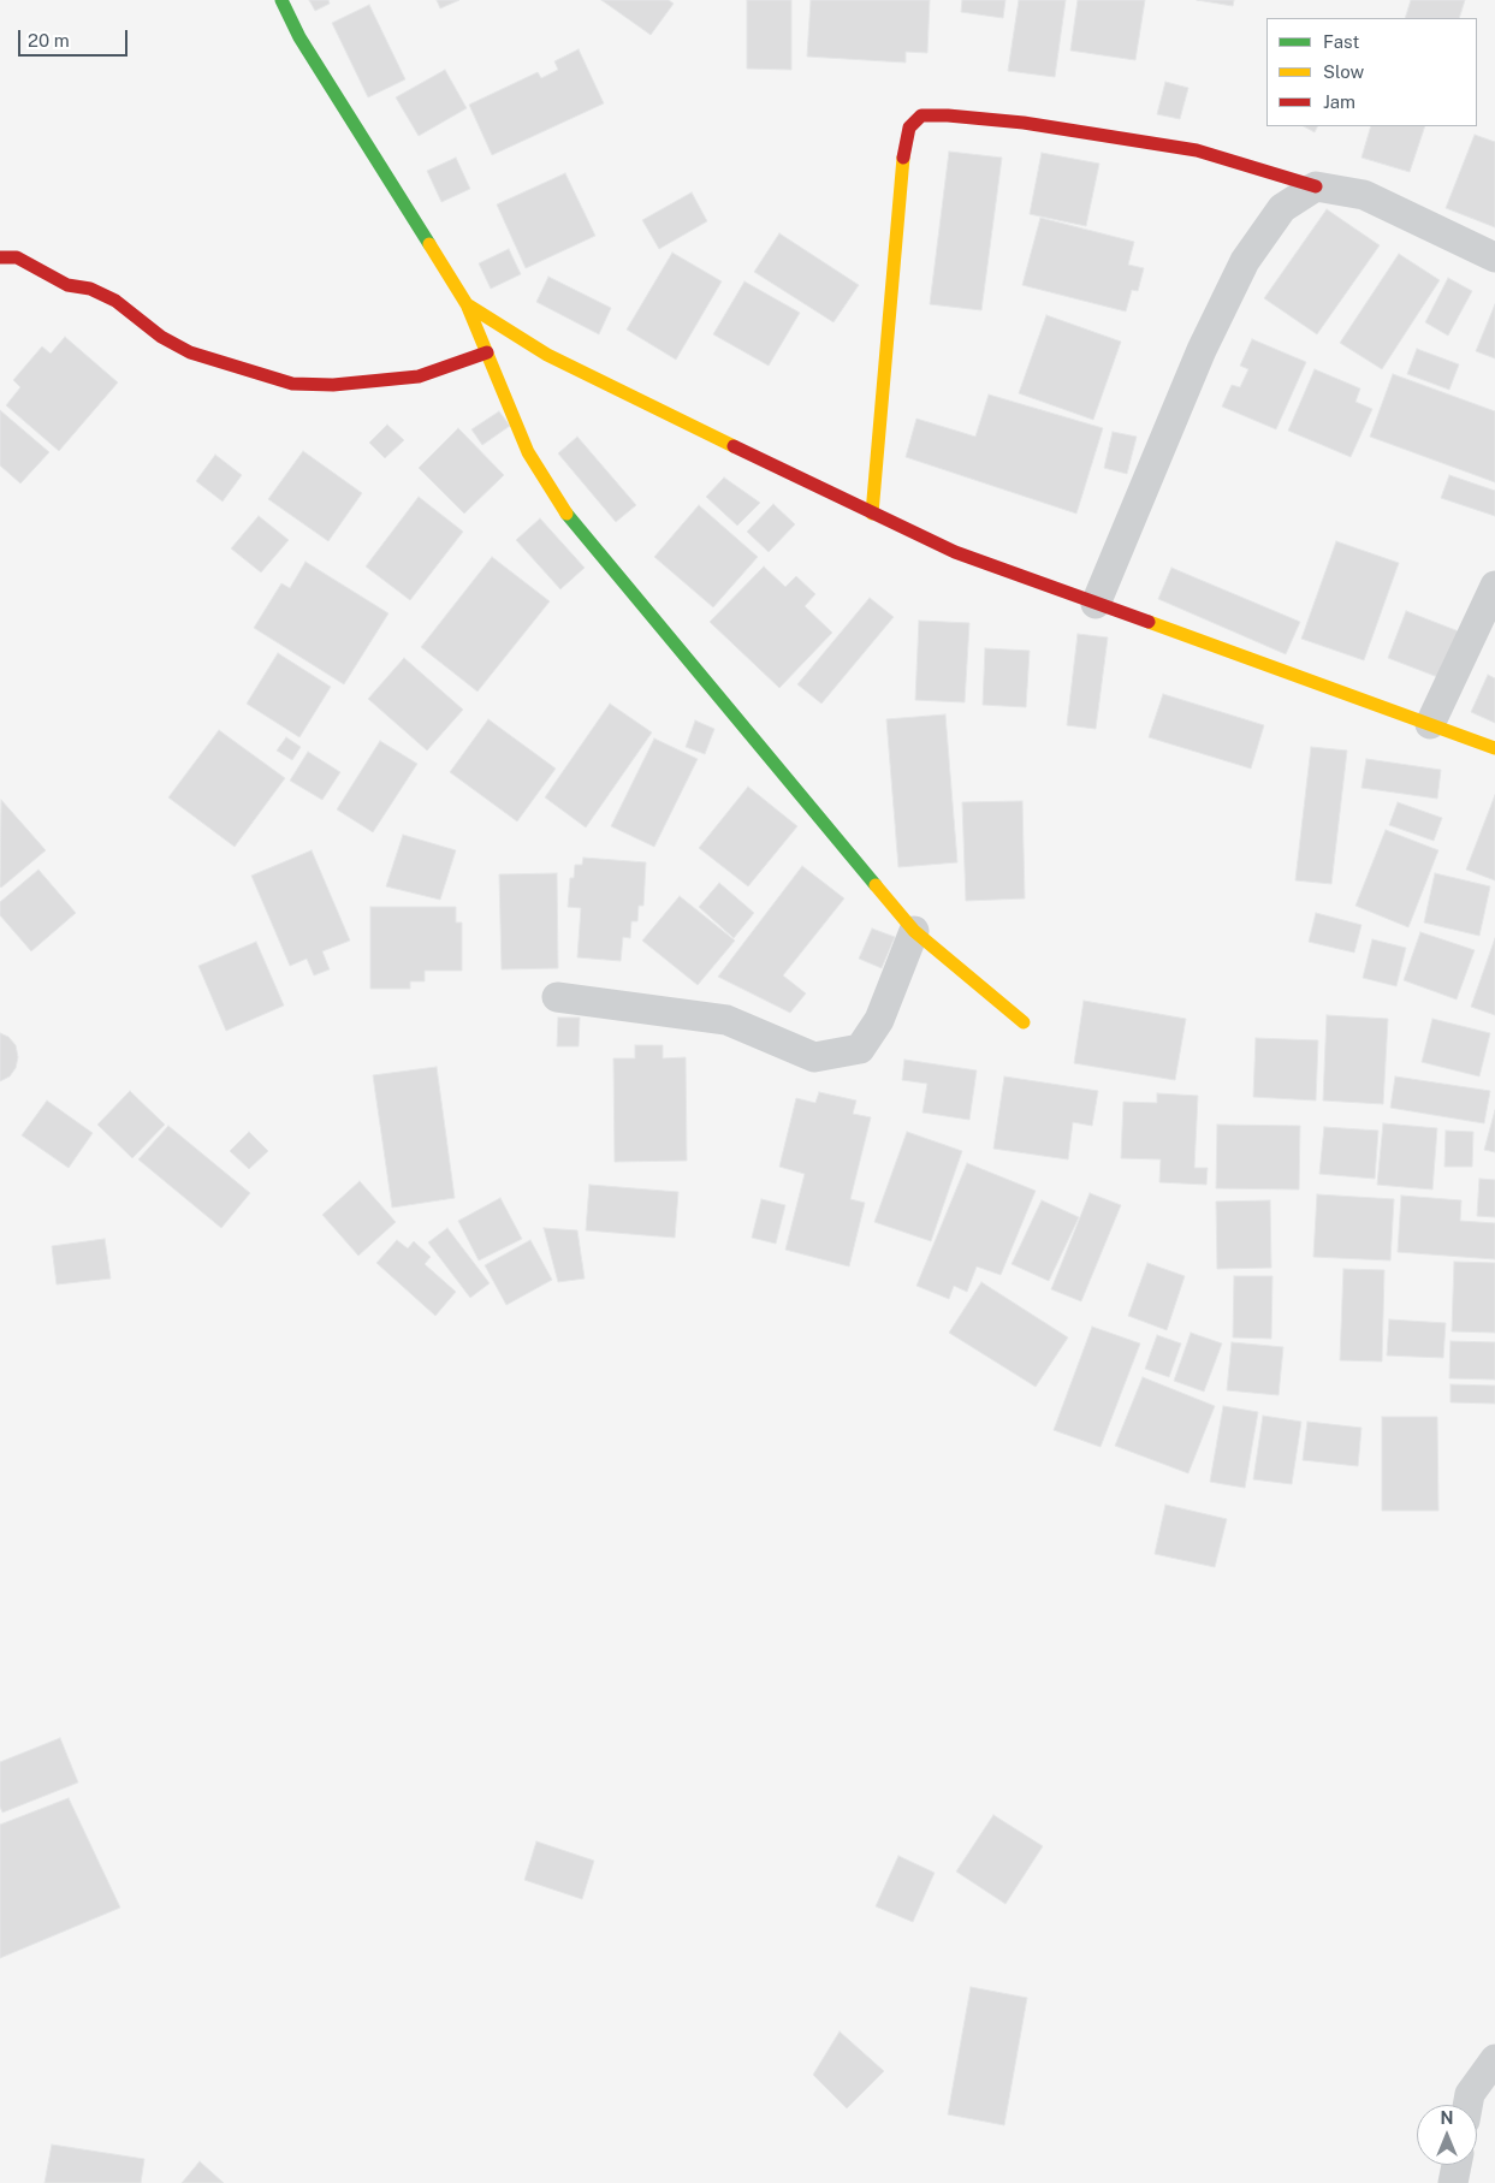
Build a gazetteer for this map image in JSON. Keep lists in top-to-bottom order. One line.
{"legend":["Fast","Slow","Jam"],"scale_bar":"20 m","north":"top"}
